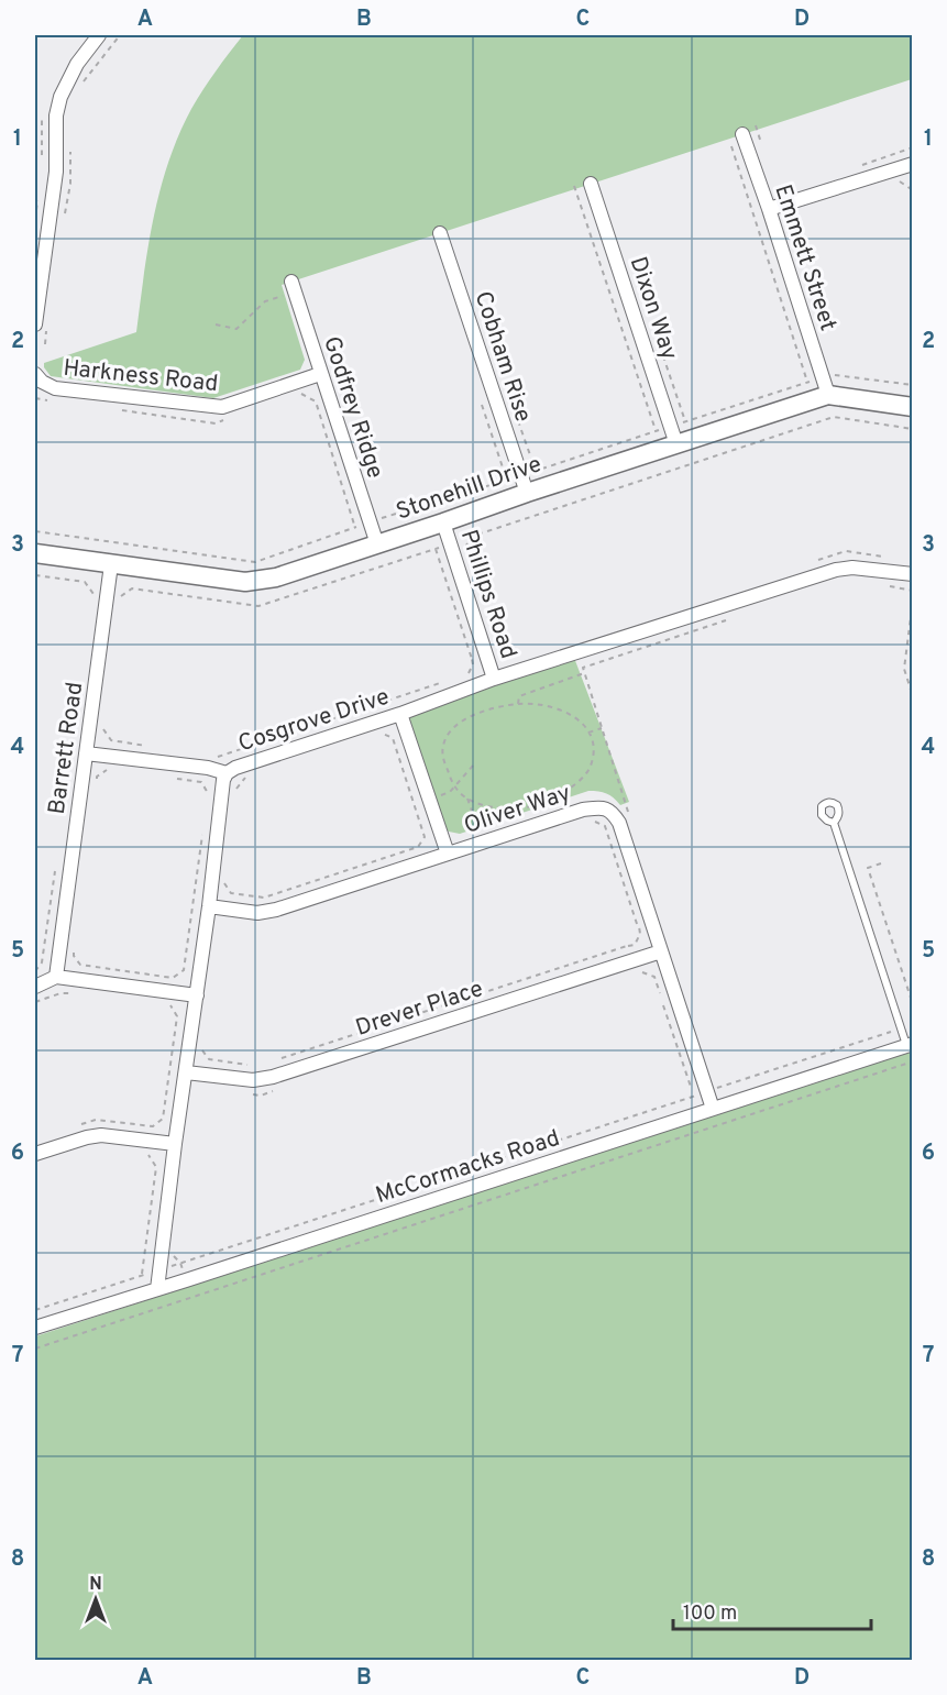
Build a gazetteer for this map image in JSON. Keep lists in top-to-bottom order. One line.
{"streets":{"street":["Emmett Street","Dixon Way","Cobham Rise","Harkness Road","Godfrey Ridge","Stonehill Drive","Phillips Road","Cosgrove Drive","Barrett Road","Oliver Way","Drever Place","McCormacks Road"]},"crossings":[["Emmett Street","Stonehill Drive"],["Dixon Way","Stonehill Drive"],["Cobham Rise","Stonehill Drive"],["Harkness Road","Godfrey Ridge"],["Godfrey Ridge","Stonehill Drive"],["Stonehill Drive","Phillips Road"],["Stonehill Drive","Barrett Road"],["Phillips Road","Cosgrove Drive"],["Cosgrove Drive","Oliver Way"],["Cosgrove Drive","Drever Place"],["Cosgrove Drive","McCormacks Road"],["Oliver Way","Drever Place"],["Oliver Way","McCormacks Road"]],"scale_bar":"100 m","north":"top","grid":{"columns":["A","B","C","D"],"rows":["1","2","3","4","5","6","7","8"]}}
